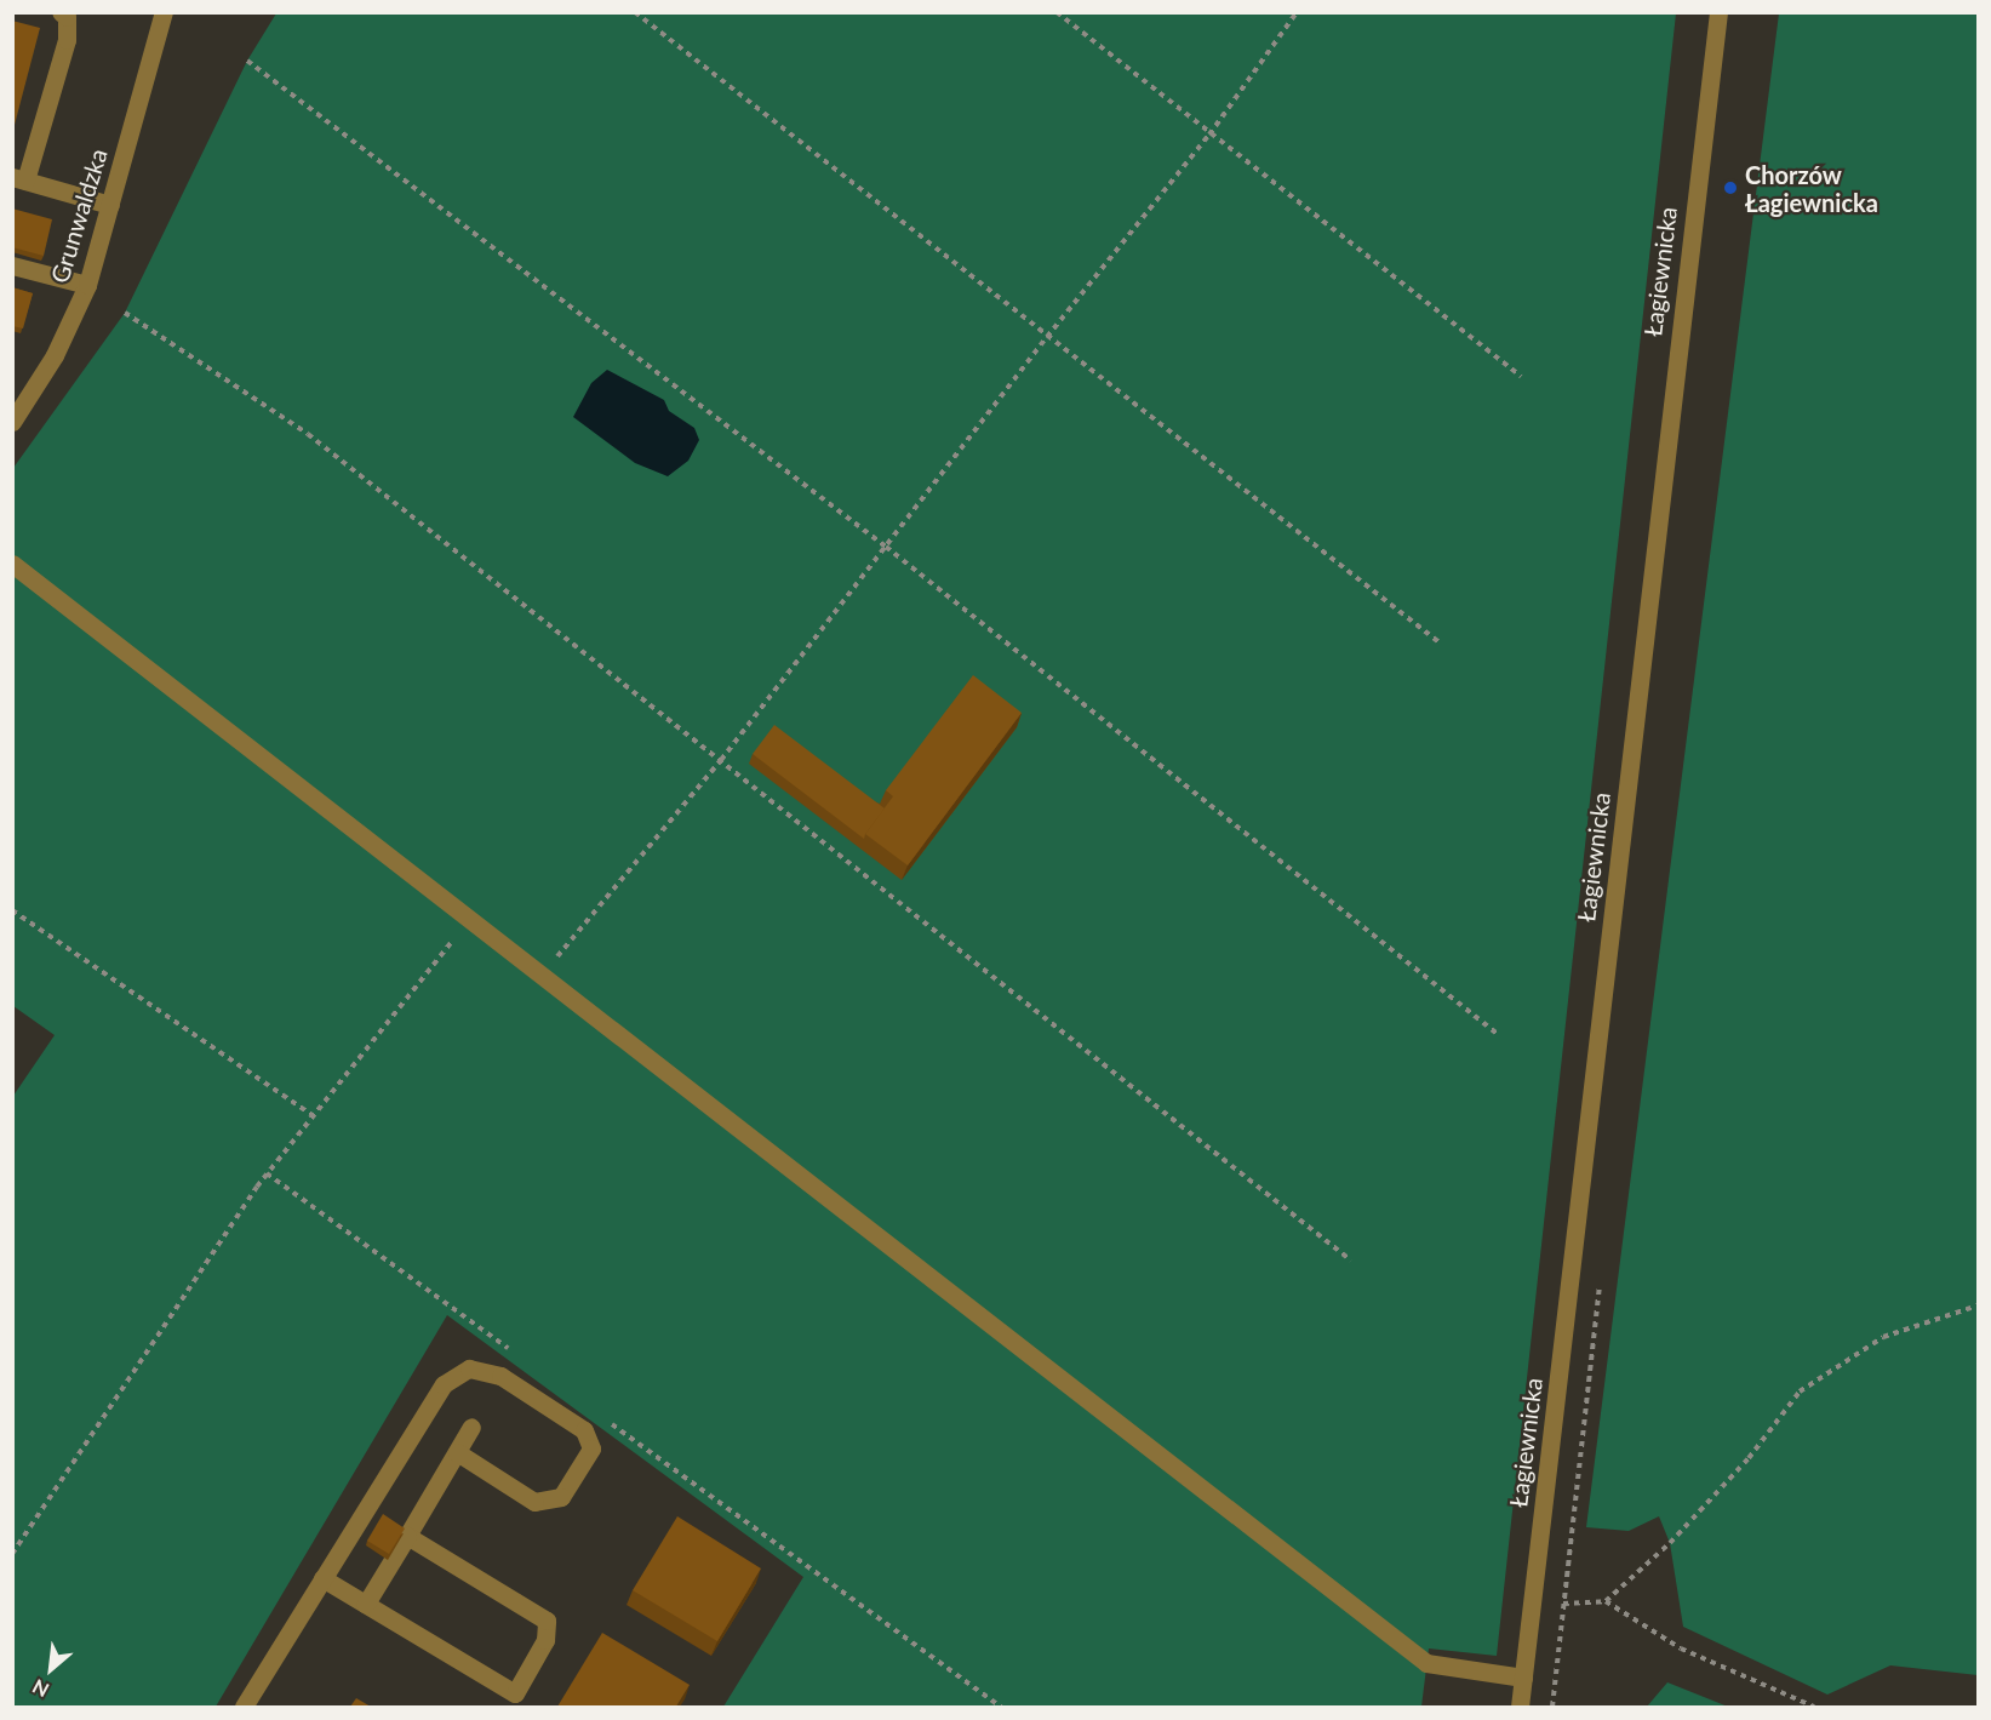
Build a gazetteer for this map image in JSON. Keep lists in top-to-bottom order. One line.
{"streets":{"street":["Grunwaldzka","Łagiewnicka"]},"places":["Chorzów Łagiewnicka"],"north":"bottom left"}
